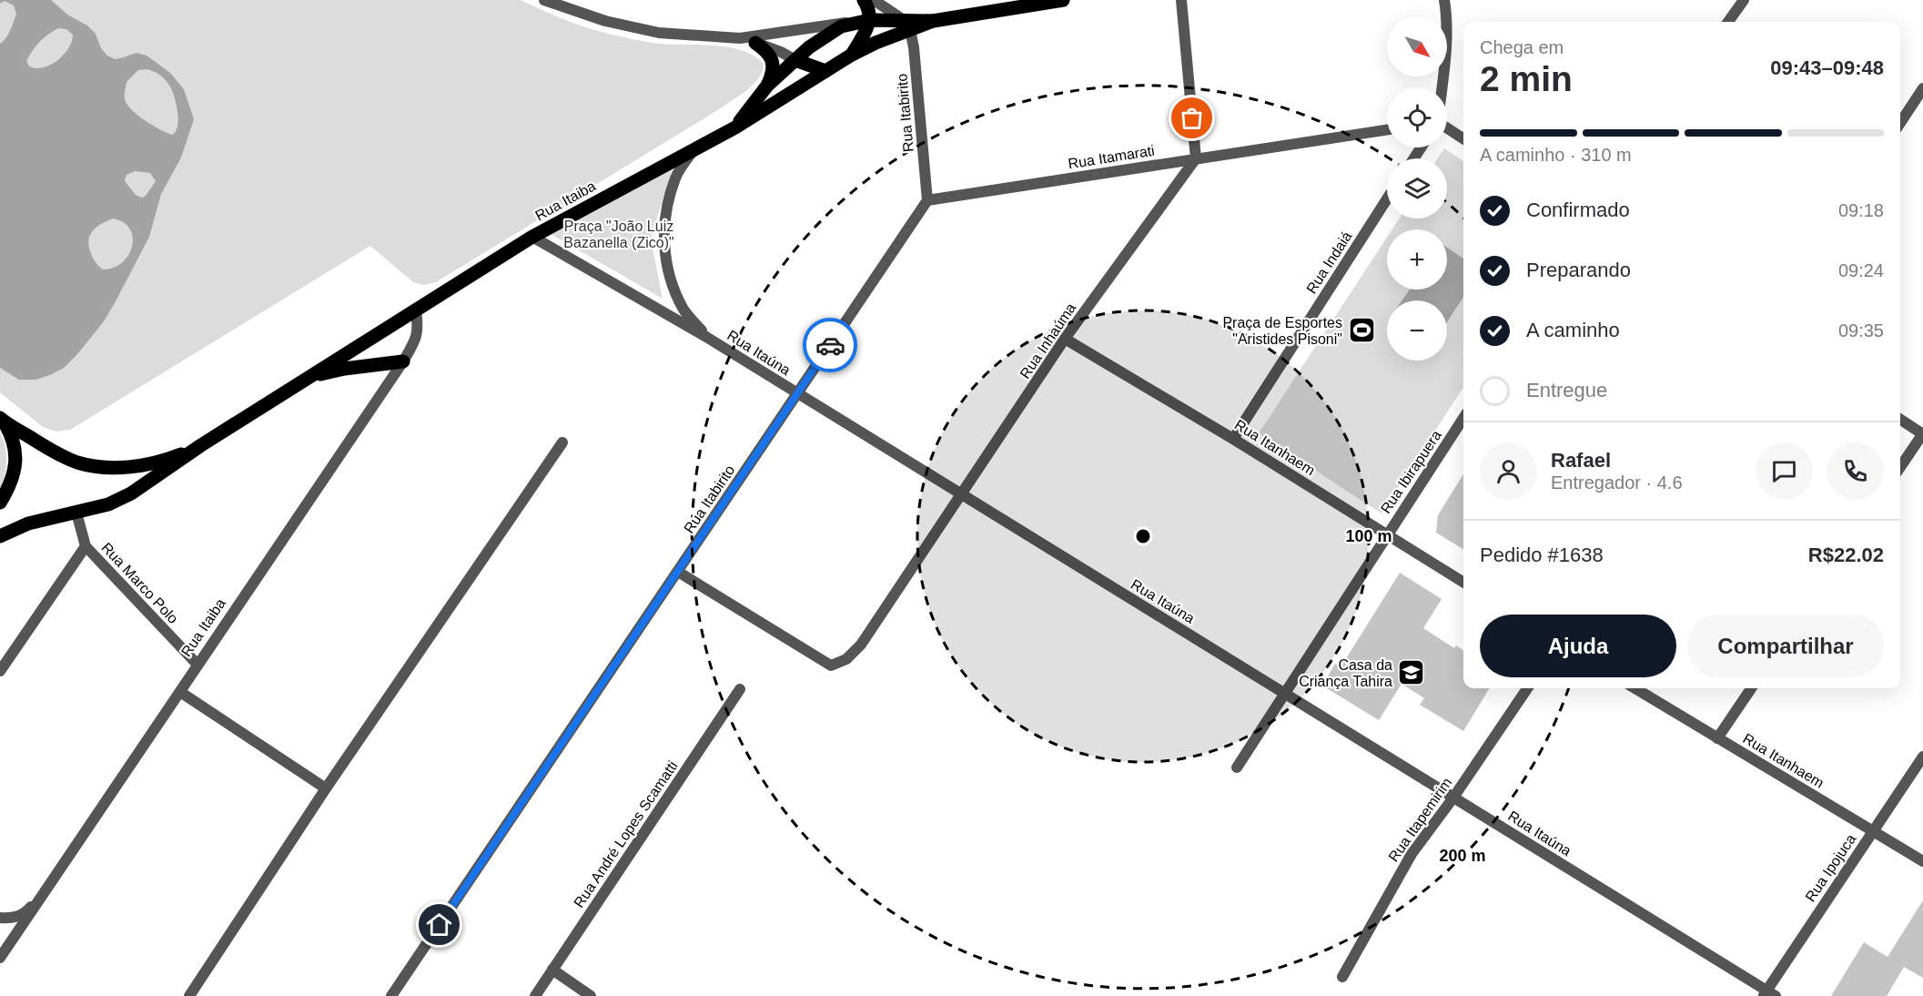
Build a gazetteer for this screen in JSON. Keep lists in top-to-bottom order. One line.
{"streets":{"main road":["Rua Itaiba"],"street":["Rua Itabirito","Rua Itamarati","Rua Indaiá","Rua Inhaúma","Rua Itaúna","Rua Itanhaem","Rua Ibirapuera","Rua Marco Polo","Rua Itapemirim","Rua André Lopes Scamatti","Rua Ipojuca"]},"crossings":[["Rua Itabirito","Rua Itamarati"],["Rua Itabirito","Rua Itaiba"],["Rua Itabirito","Rua Inhaúma"],["Rua Itabirito","Rua Itaúna"],["Rua Itamarati","Rua Inhaúma"],["Rua Itaiba","Rua Itaúna"],["Rua Itaiba","Rua Marco Polo"],["Rua Indaiá","Rua Itanhaem"],["Rua Inhaúma","Rua Itaúna"],["Rua Inhaúma","Rua Itanhaem"],["Rua Itaúna","Rua Ibirapuera"],["Rua Itaúna","Rua Itapemirim"],["Rua Itaúna","Rua Ipojuca"],["Rua Itanhaem","Rua Ibirapuera"],["Rua Itanhaem","Rua Ipojuca"]],"parks":["Praça \"João Luiz Bazanella (Zico)\""],"places":{"sports":["Praça de Esportes \"Aristides Pisoni\""],"school or university":["Casa da Criança Tahira"]},"north":"bottom right","page":{"map_buttons":["+","−"],"heading":["2 min","Chega em","09:43–09:48"],"panel":["Rafael","Entregador · 4.6","Pedido #1638","R$22.02"],"bar":"A caminho · 310 m","list":[["Confirmado","09:18"],["Preparando","09:24"],["A caminho","09:35"],"Entregue"],"buttons":["Ajuda","Compartilhar"]},"rings":["100 m","200 m"]}
